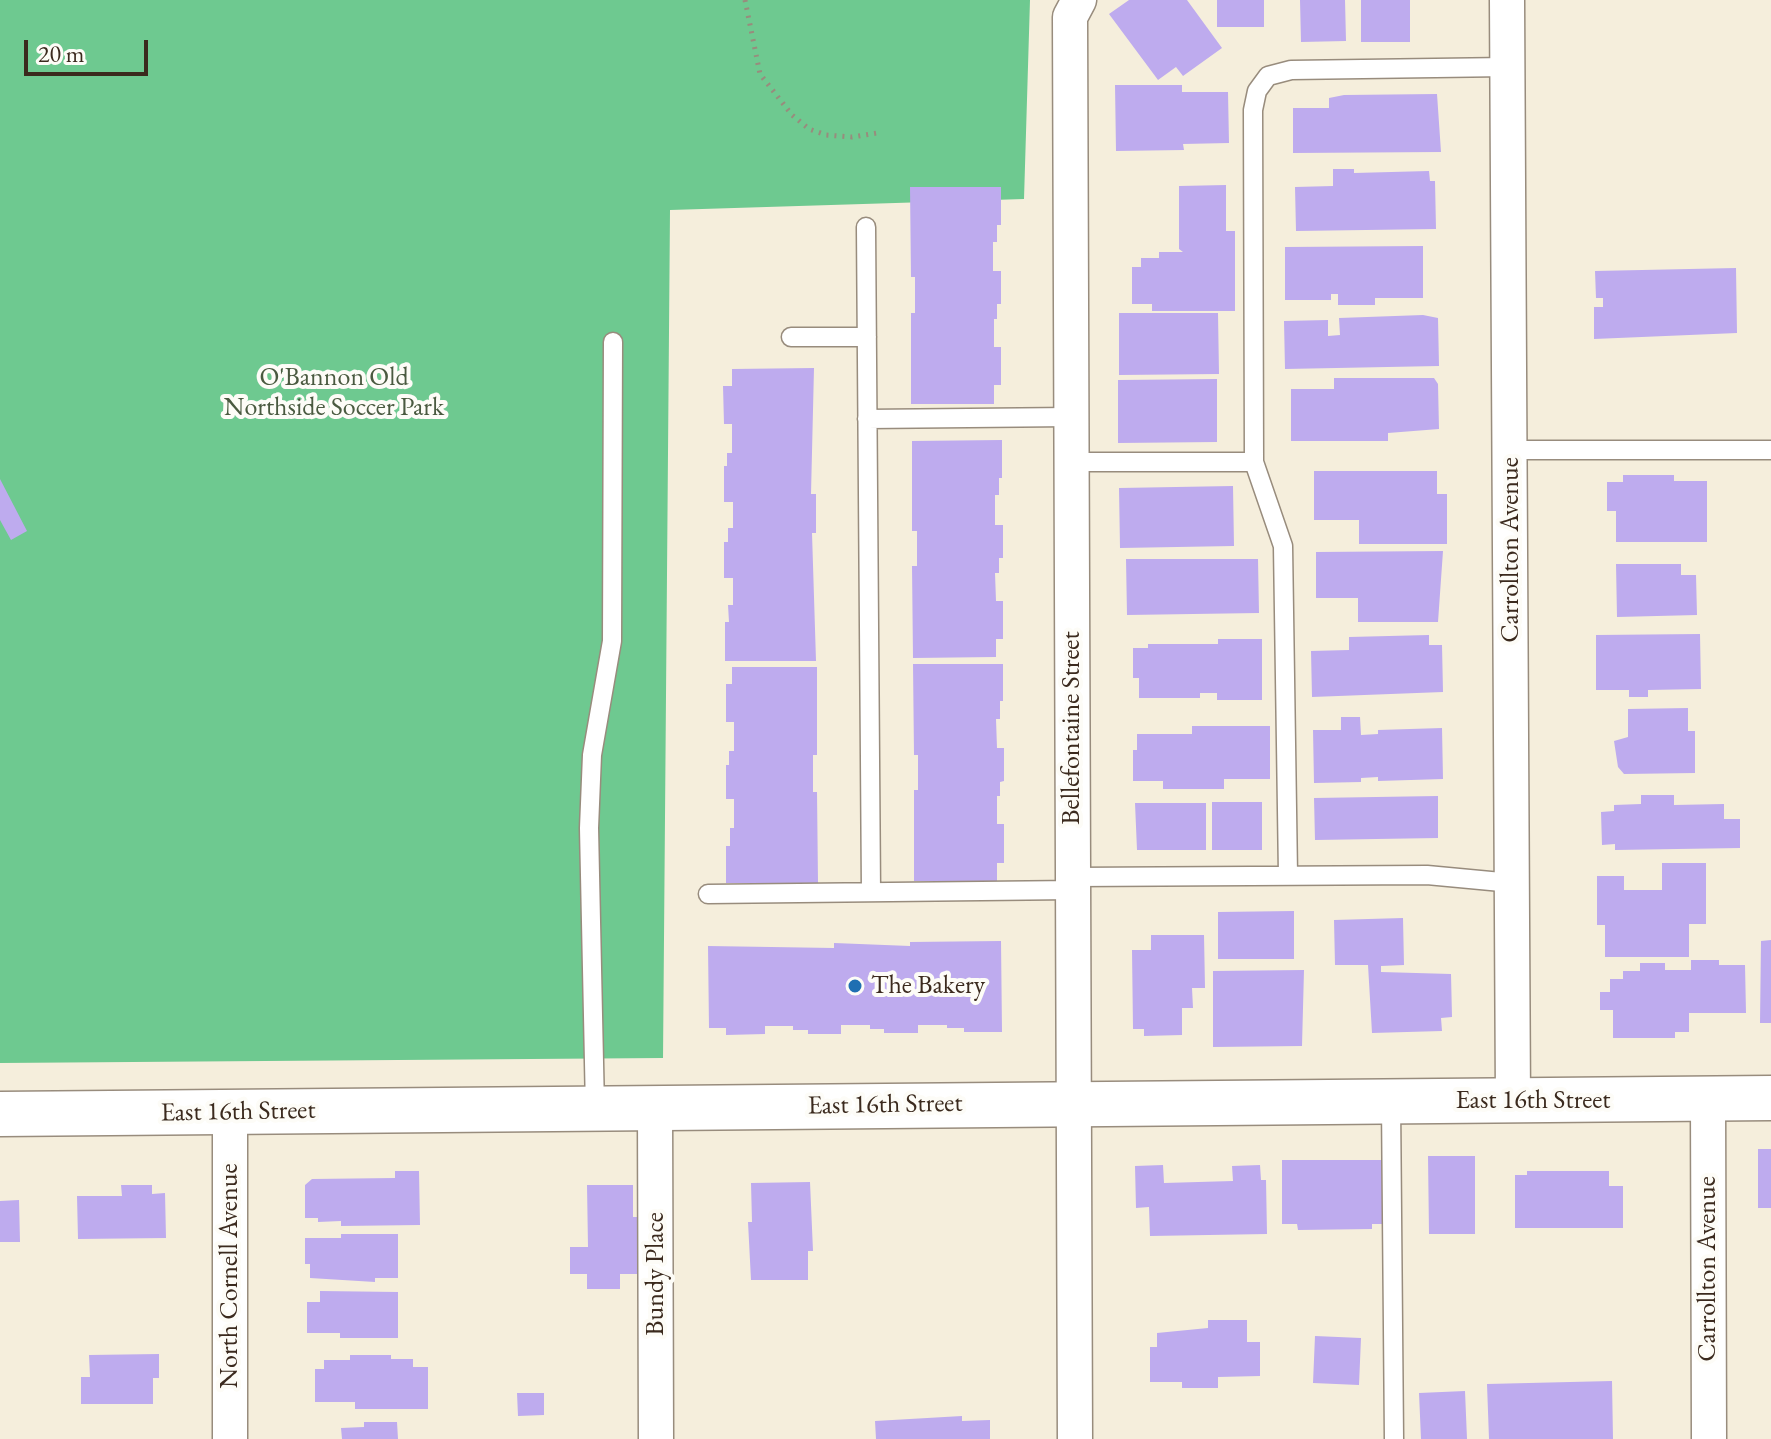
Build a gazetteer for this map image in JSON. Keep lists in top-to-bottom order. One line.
{"streets":{"main road":["East 16th Street"],"street":["Carrollton Avenue","Bellefontaine Street","Bundy Place","North Cornell Avenue"]},"crossings":[["Carrollton Avenue","East 16th Street"],["Bellefontaine Street","East 16th Street"],["East 16th Street","Bundy Place"],["East 16th Street","North Cornell Avenue"]],"parks":["O'Bannon Old Northside Soccer Park"],"places":["The Bakery"],"scale_bar":"20 m"}
